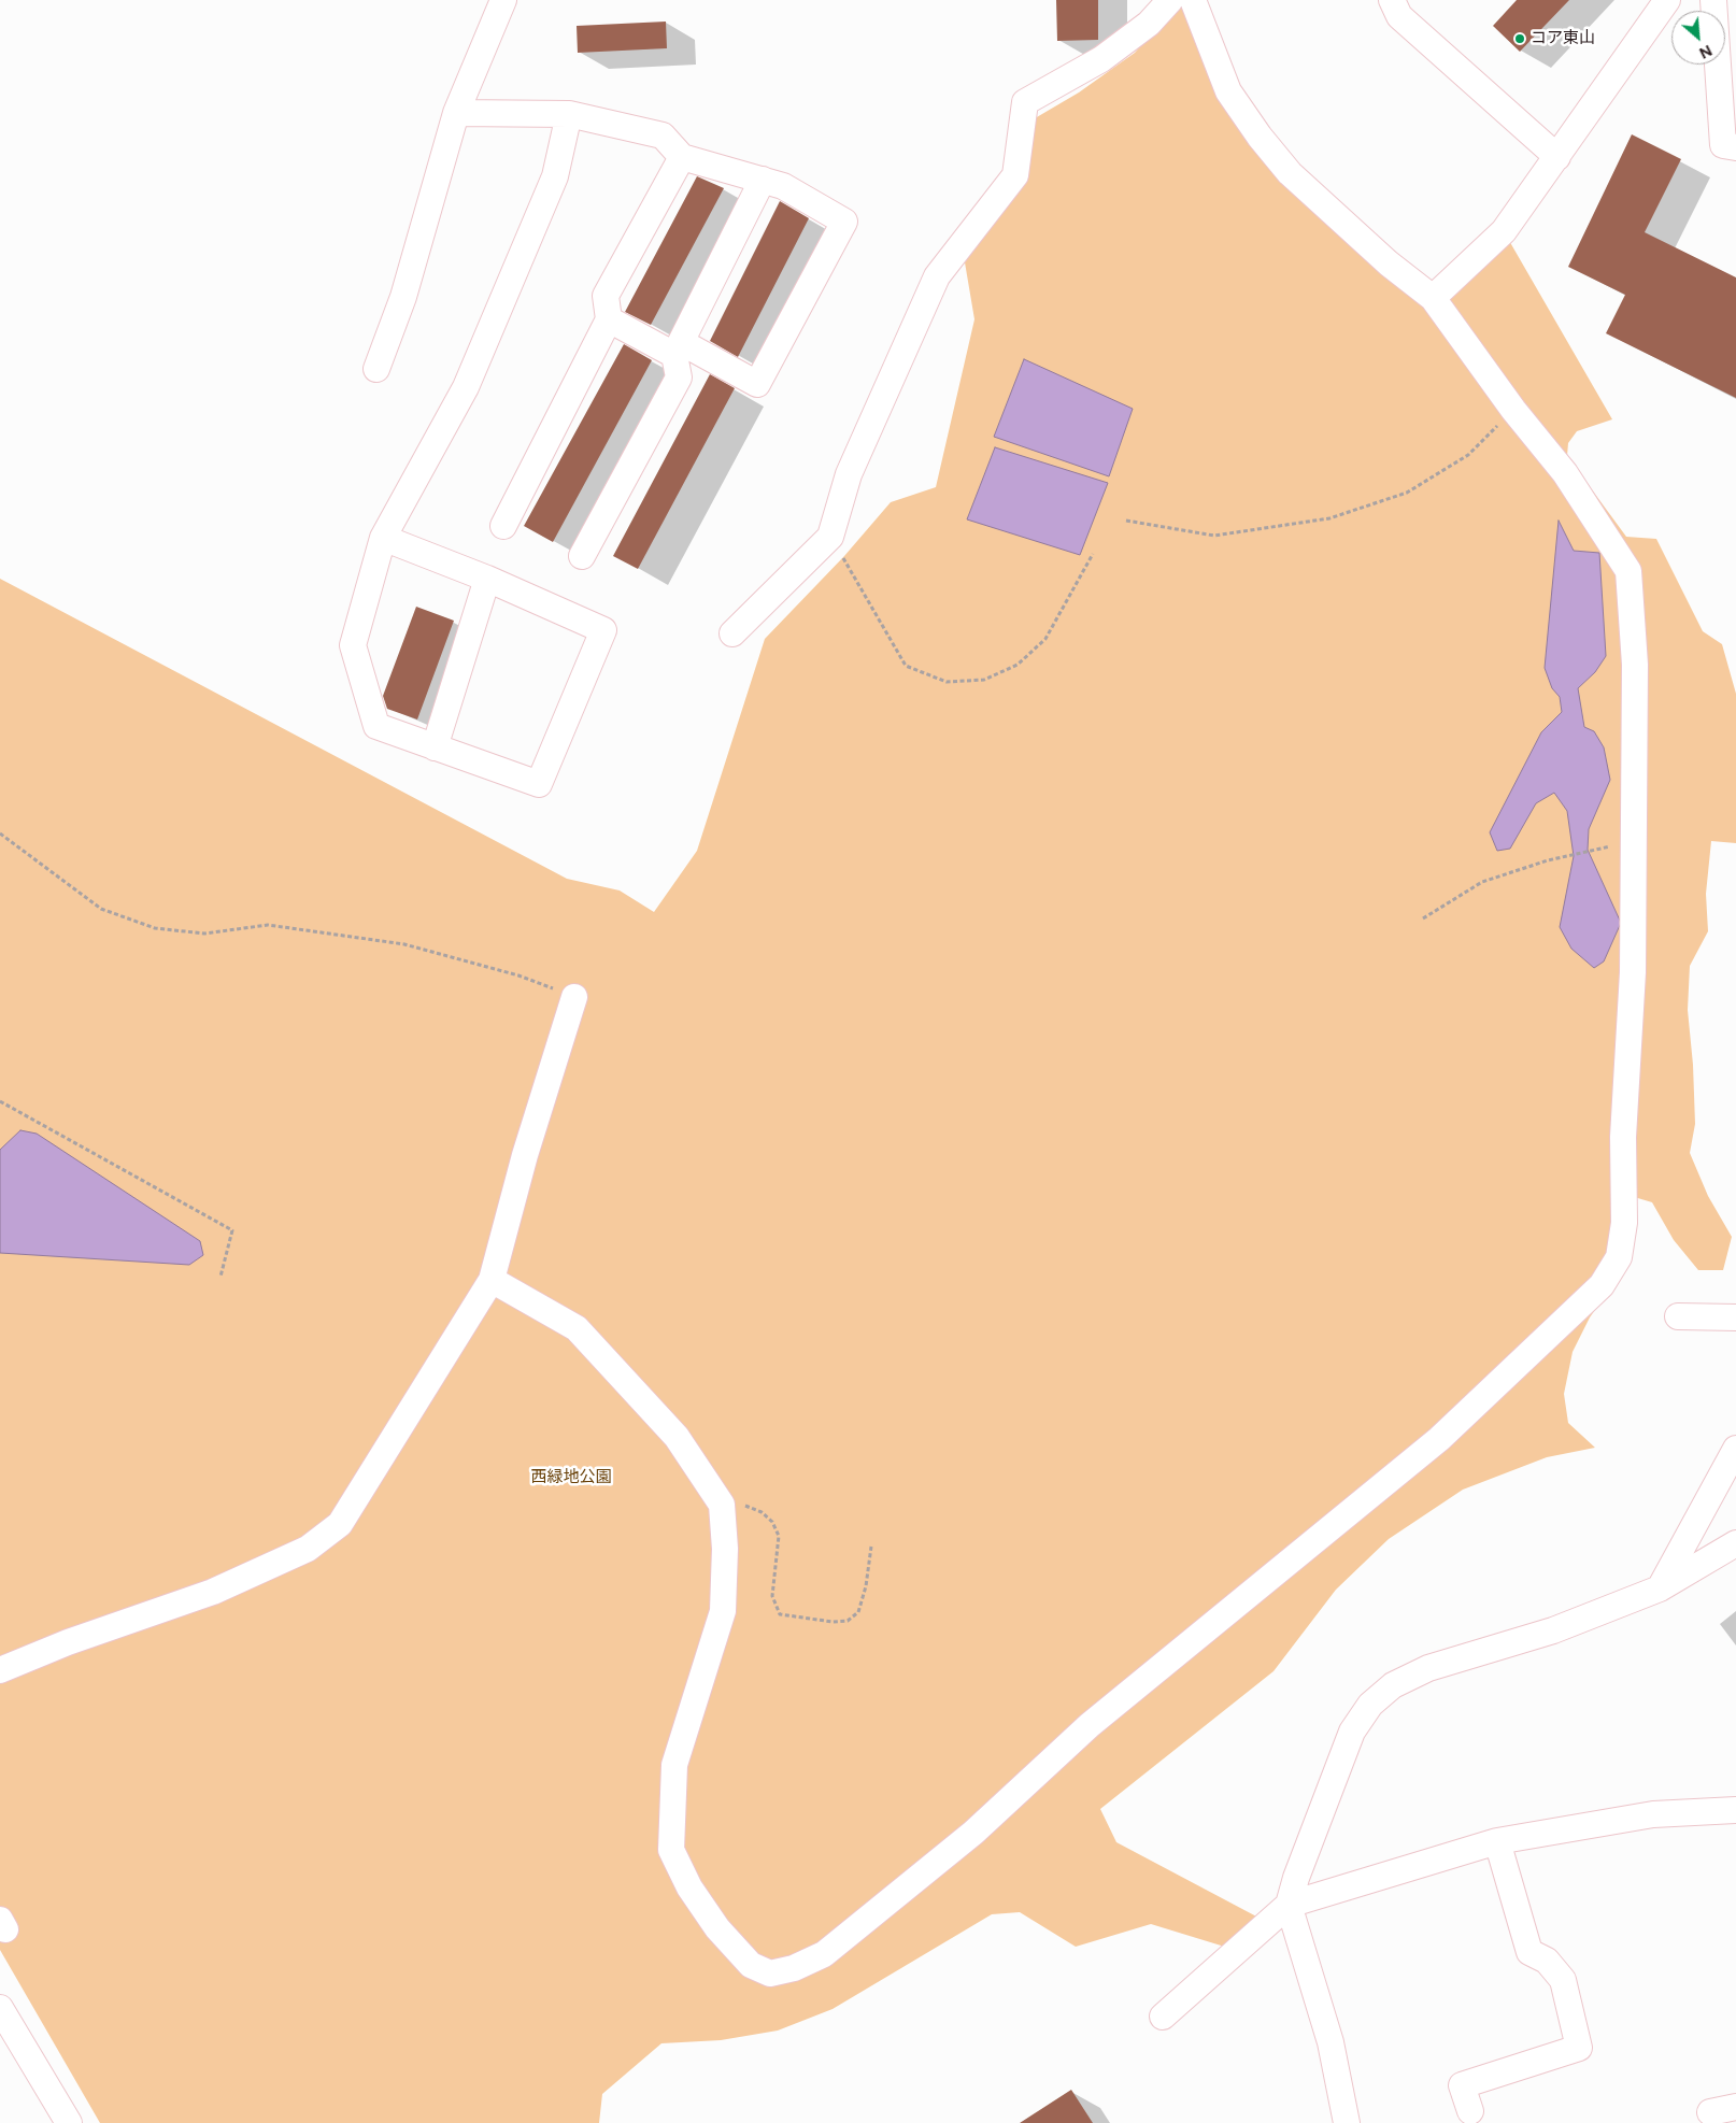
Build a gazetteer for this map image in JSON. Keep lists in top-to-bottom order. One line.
{"parks":["西緑地公園"],"places":["コア東山"],"north":"bottom right"}
